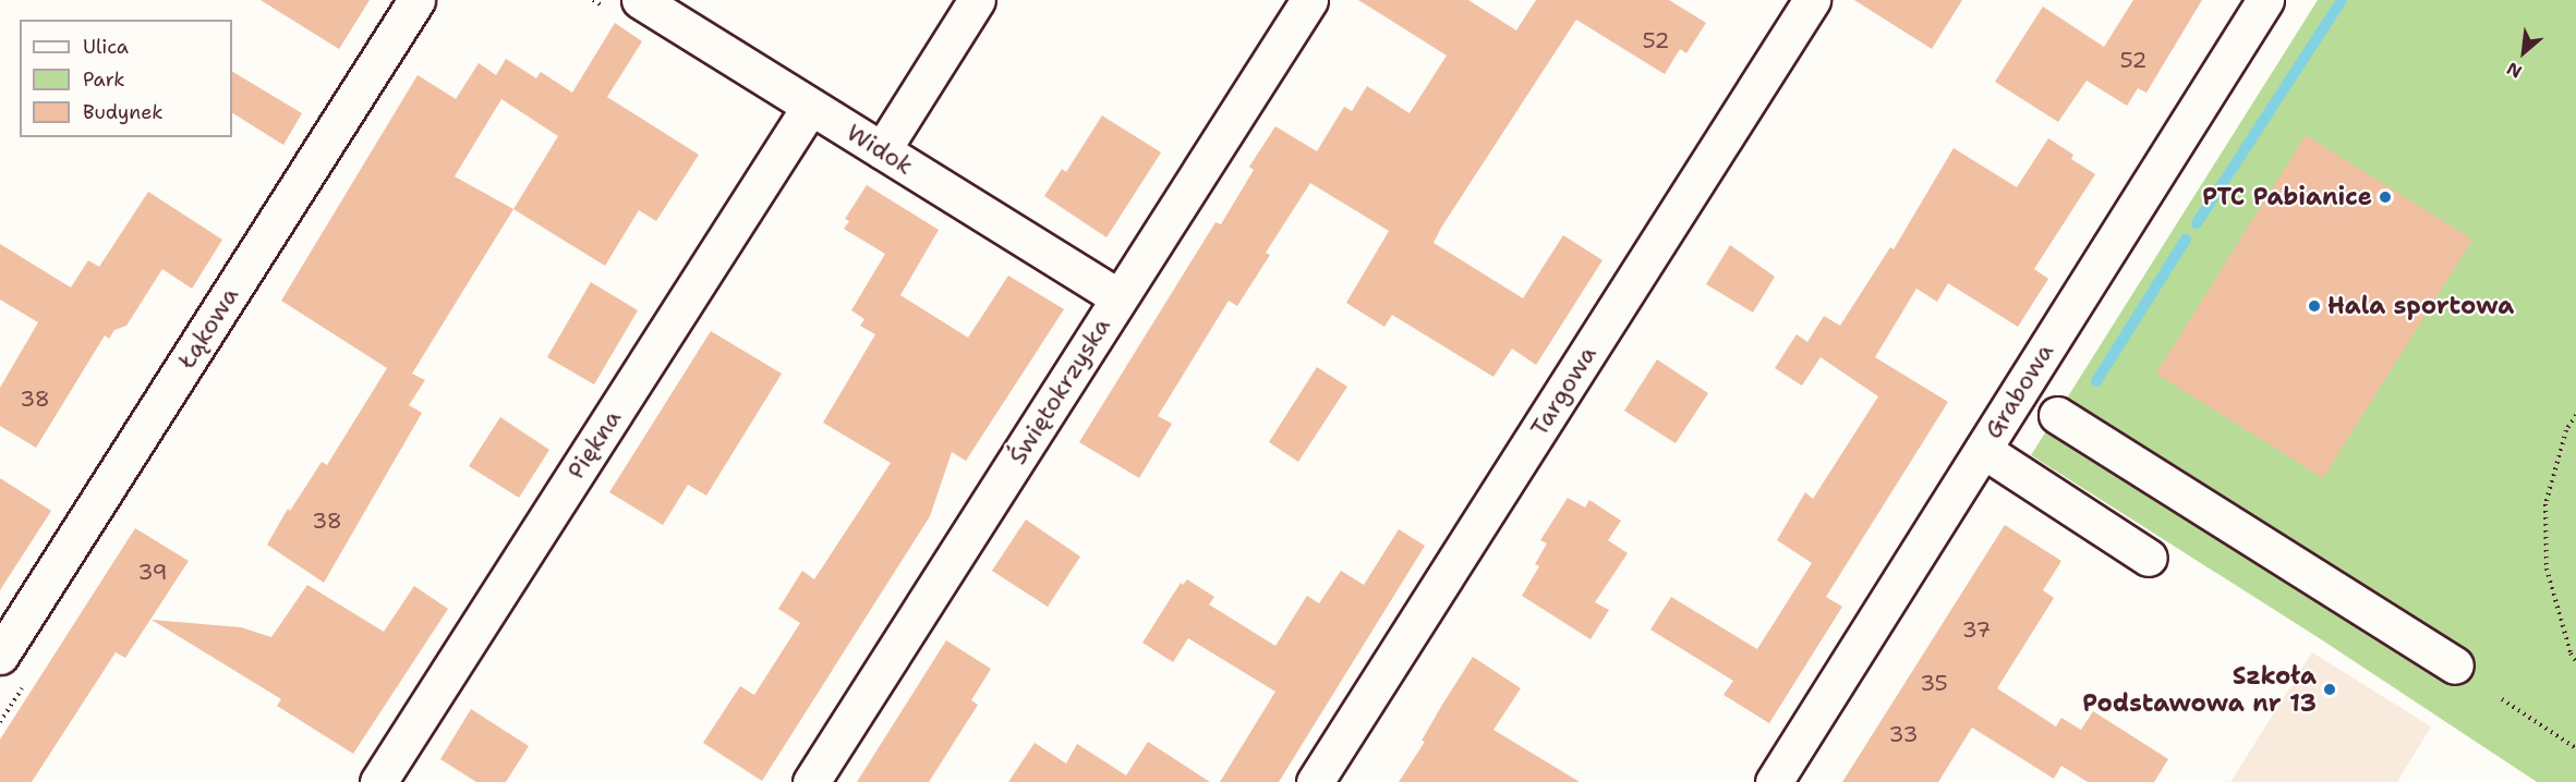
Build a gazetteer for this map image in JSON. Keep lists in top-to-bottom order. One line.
{"streets":{"street":["Widok","Łąkowa","Świętokrzyska","Targowa","Grabowa","Piękna"]},"crossings":[["Widok","Świętokrzyska"],["Widok","Piękna"]],"places":["PTC Pabianice","Hala sportowa","Szkoła Podstawowa nr 13"],"house_numbers":["52","52","38","38","39","37","35","33"],"legend":["Ulica","Park","Budynek"],"north":"bottom left"}
